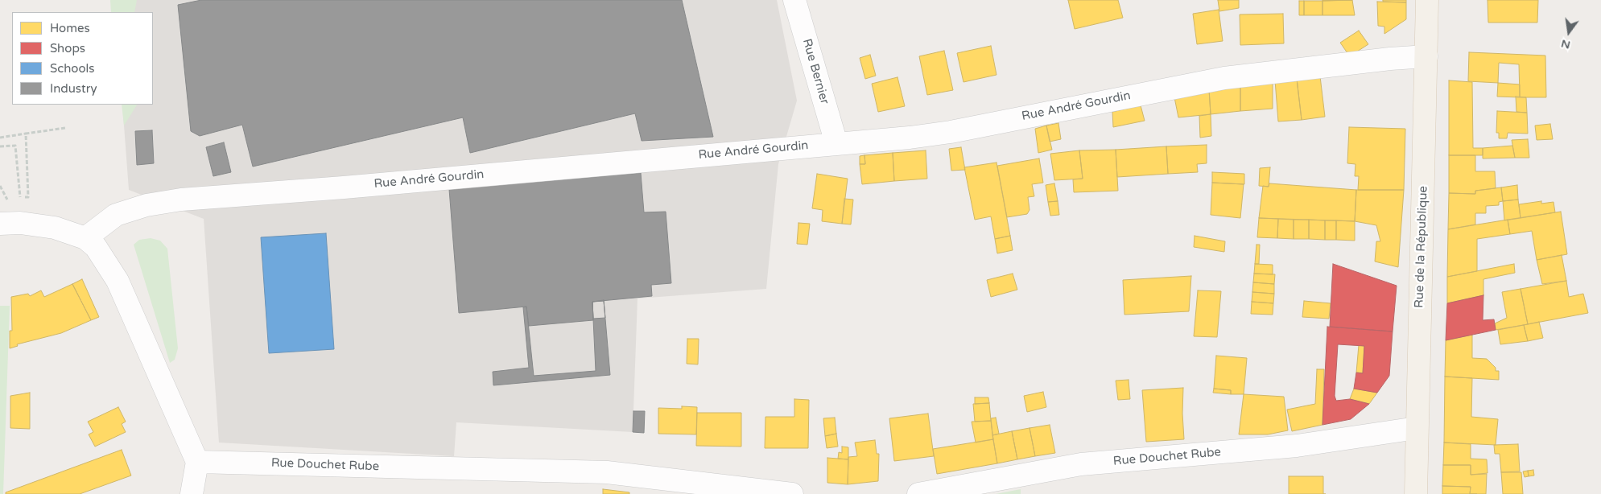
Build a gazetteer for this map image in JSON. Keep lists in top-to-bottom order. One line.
{"streets":{"main road":["Rue de la République"],"street":["Rue Bernier","Rue André Gourdin","Rue Douchet Rube"]},"crossings":[["Rue Bernier","Rue André Gourdin"],["Rue André Gourdin","Rue de la République"],["Rue de la République","Rue Douchet Rube"]],"legend":["Homes","Shops","Schools","Industry"],"north":"bottom"}
